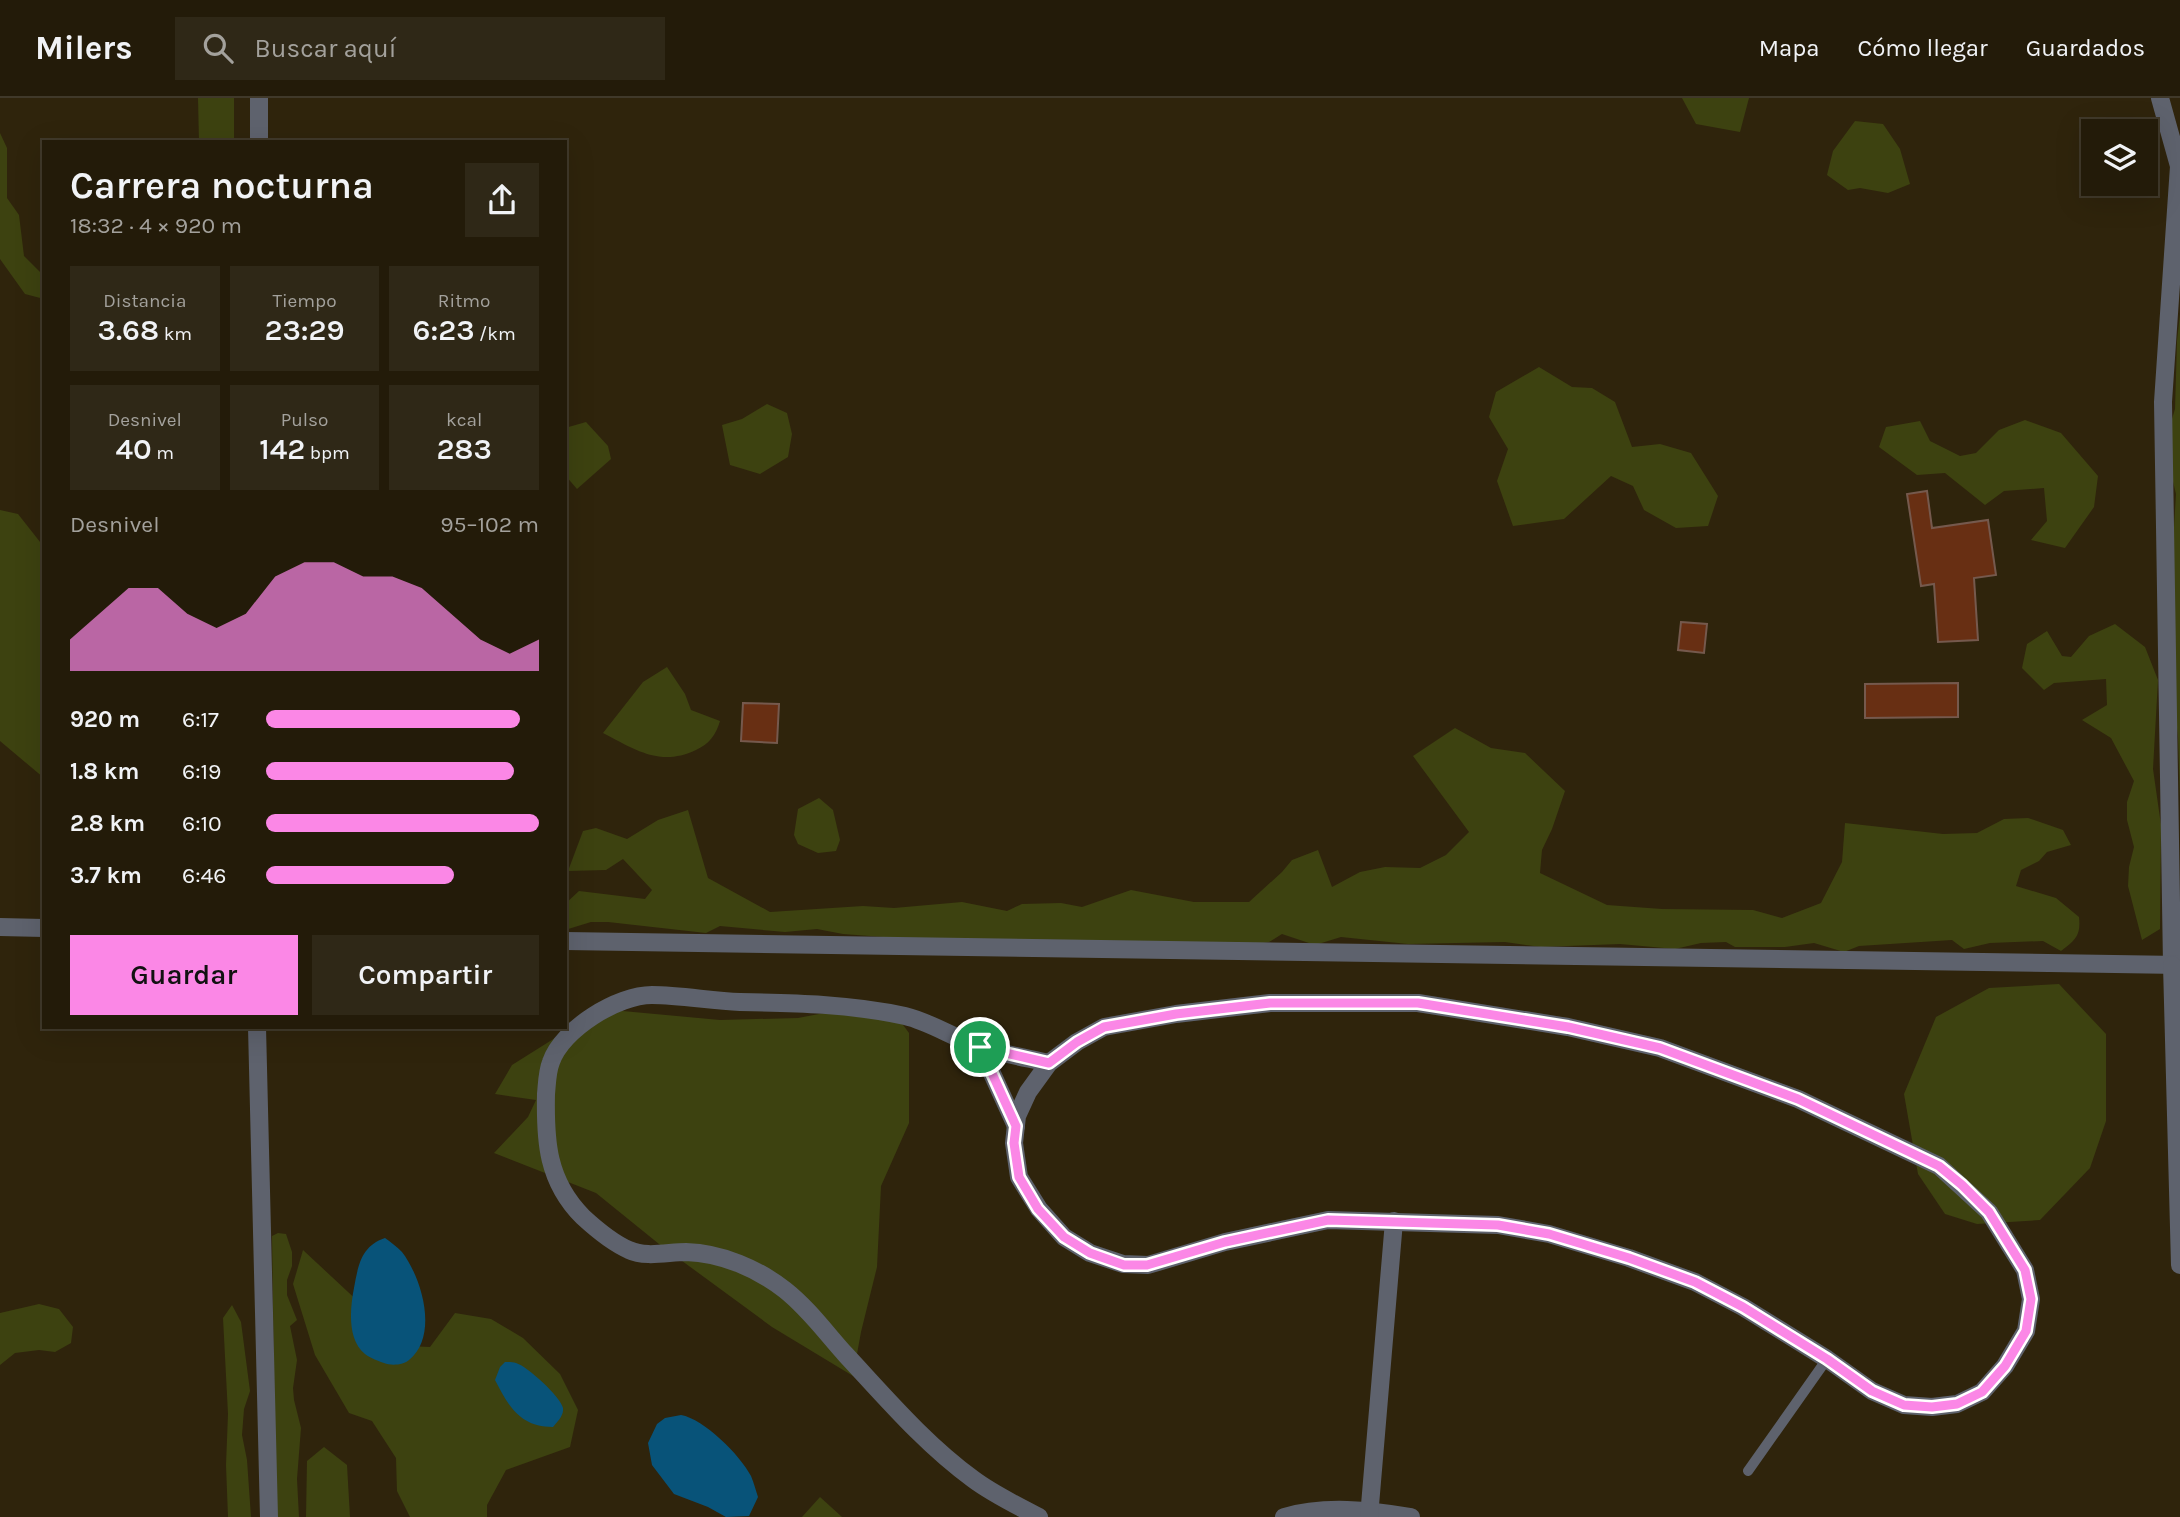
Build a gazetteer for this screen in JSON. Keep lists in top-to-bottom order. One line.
{"page":{"header":"Milers","search":"Buscar aquí","nav":["Mapa","Cómo llegar","Guardados"],"heading":["Carrera nocturna","18:32 · 4 × 920 m"],"stats":[["Distancia","3.68 km"],["Tiempo","23:29"],["Ritmo","6:23 /km"],["Desnivel","40 m"],["Pulso","142 bpm"],["kcal","283"]],"chart":["Desnivel","95–102 m"],"list":[{"name":"920 m","note":"6:17"},{"name":"1.8 km","note":"6:19"},{"name":"2.8 km","note":"6:10"},{"name":"3.7 km","note":"6:46"}],"buttons":["Guardar","Compartir"]}}
